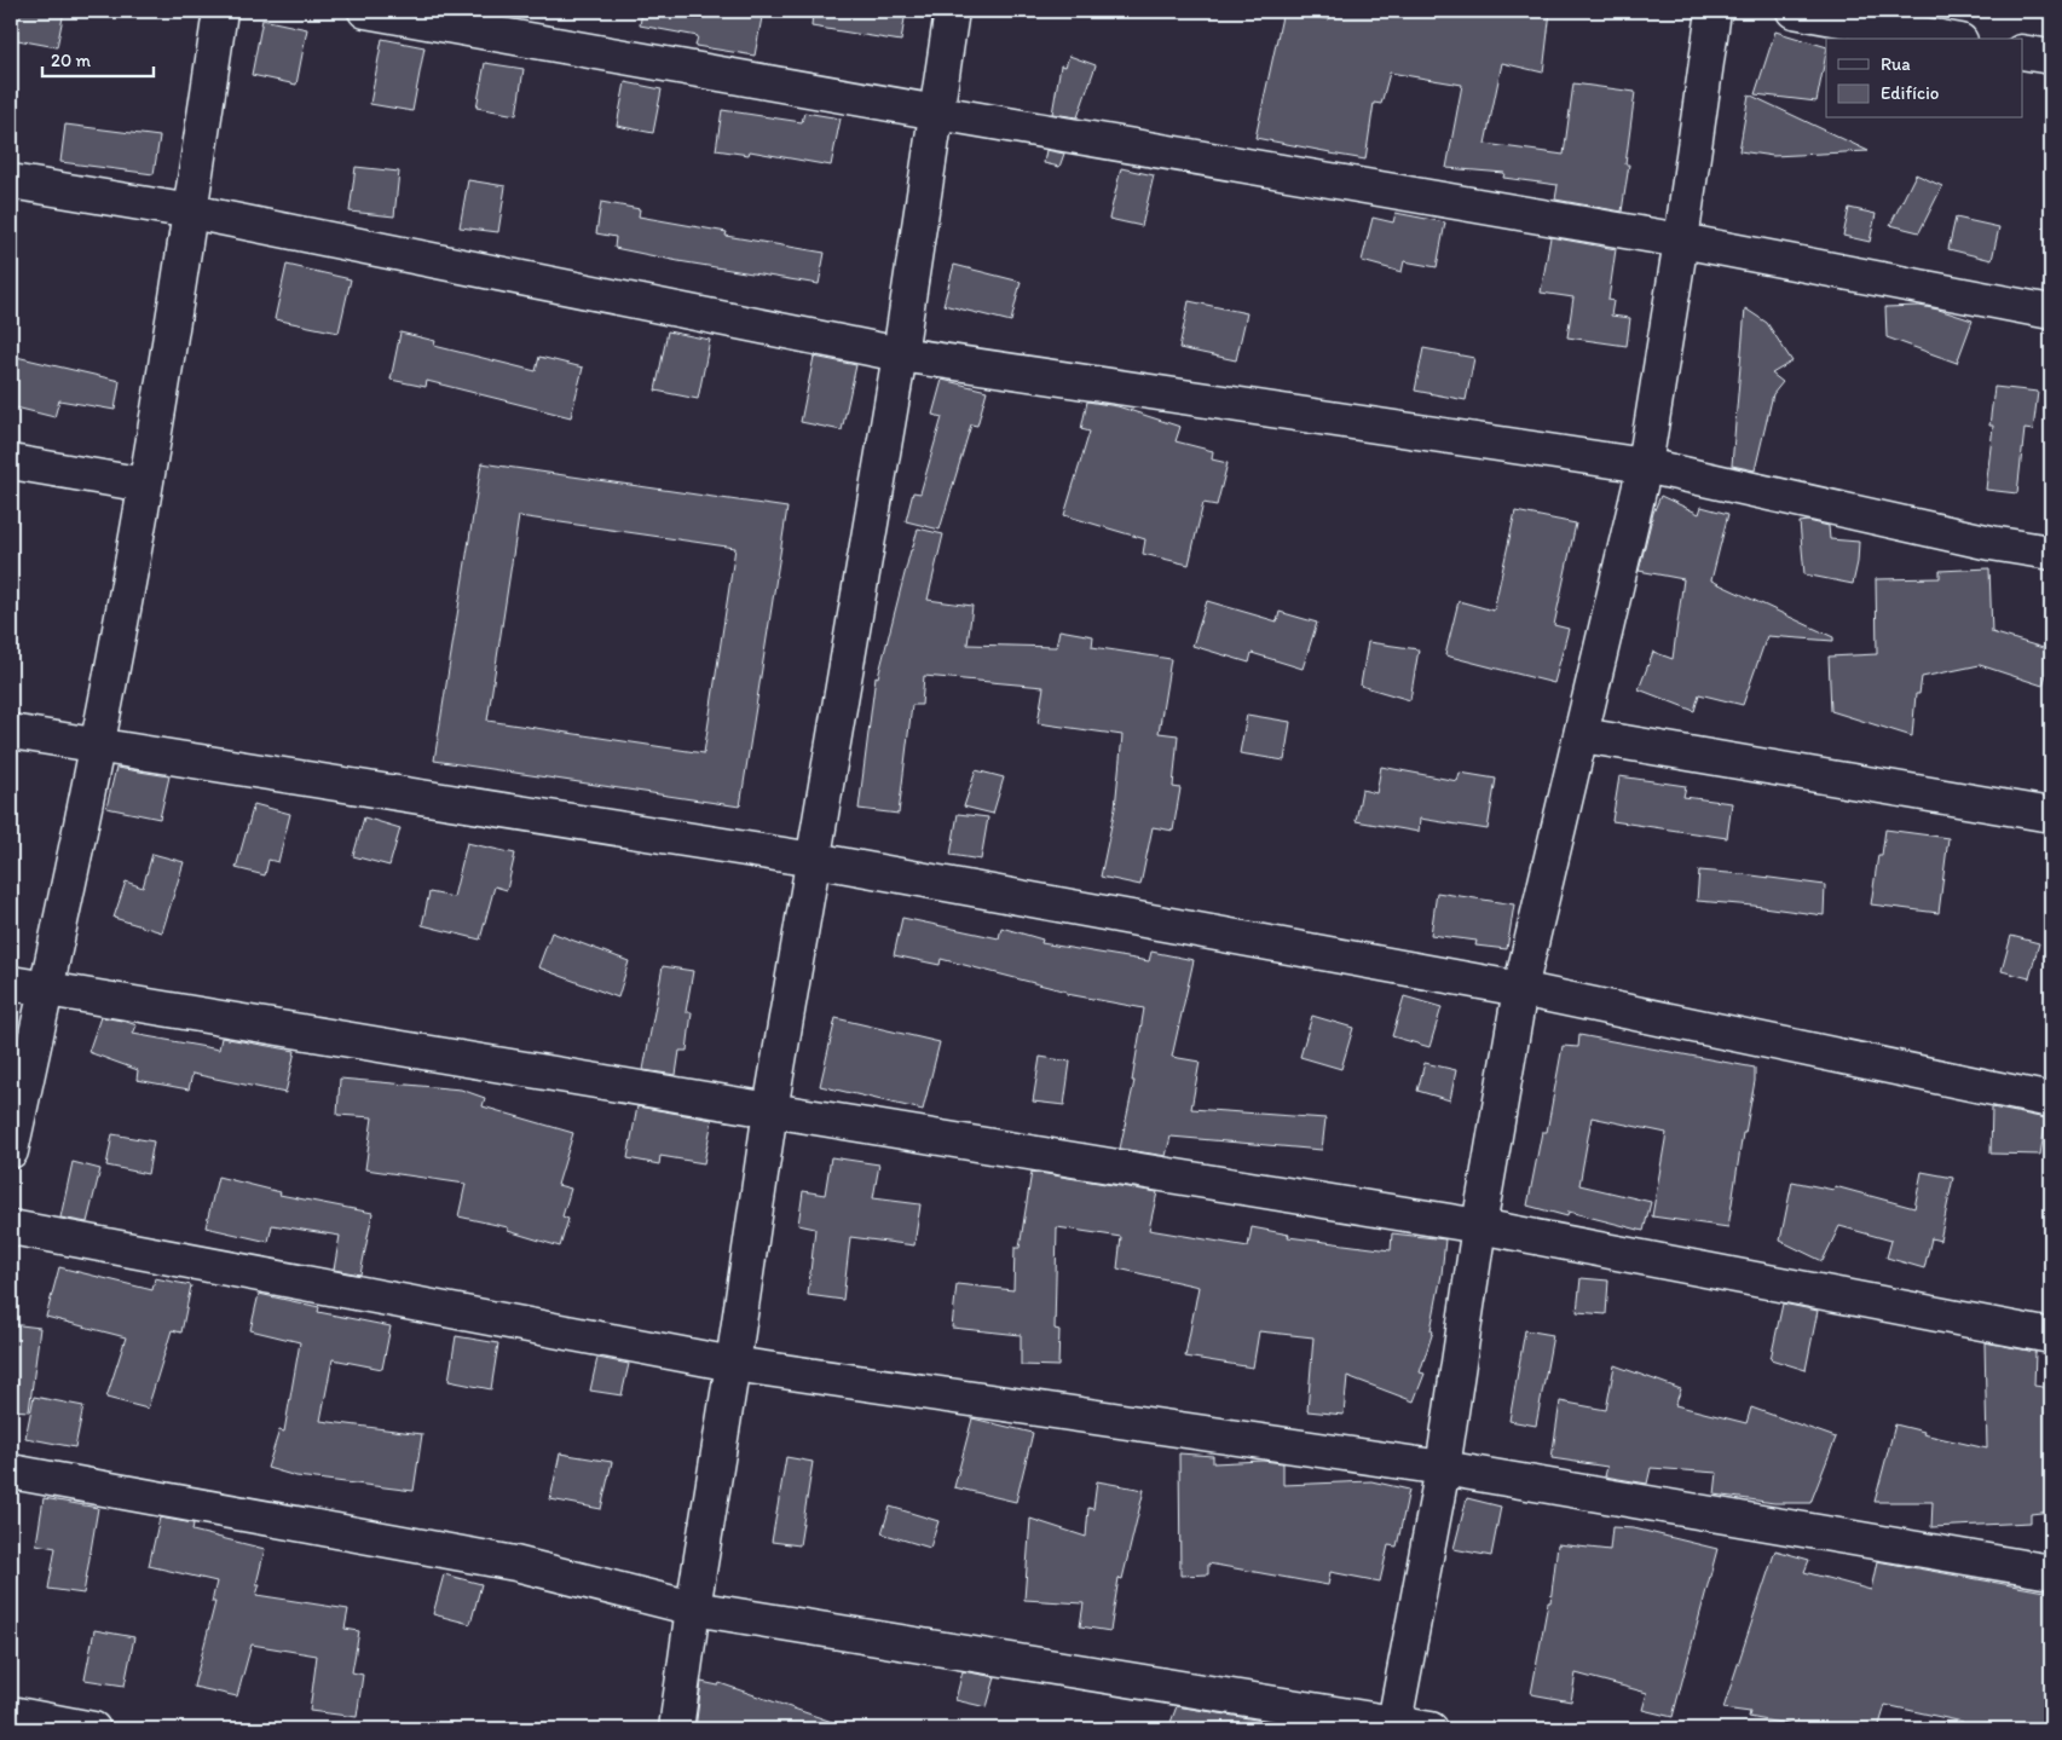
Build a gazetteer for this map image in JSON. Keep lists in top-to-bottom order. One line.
{"legend":["Rua","Edifício"],"scale_bar":"20 m"}
